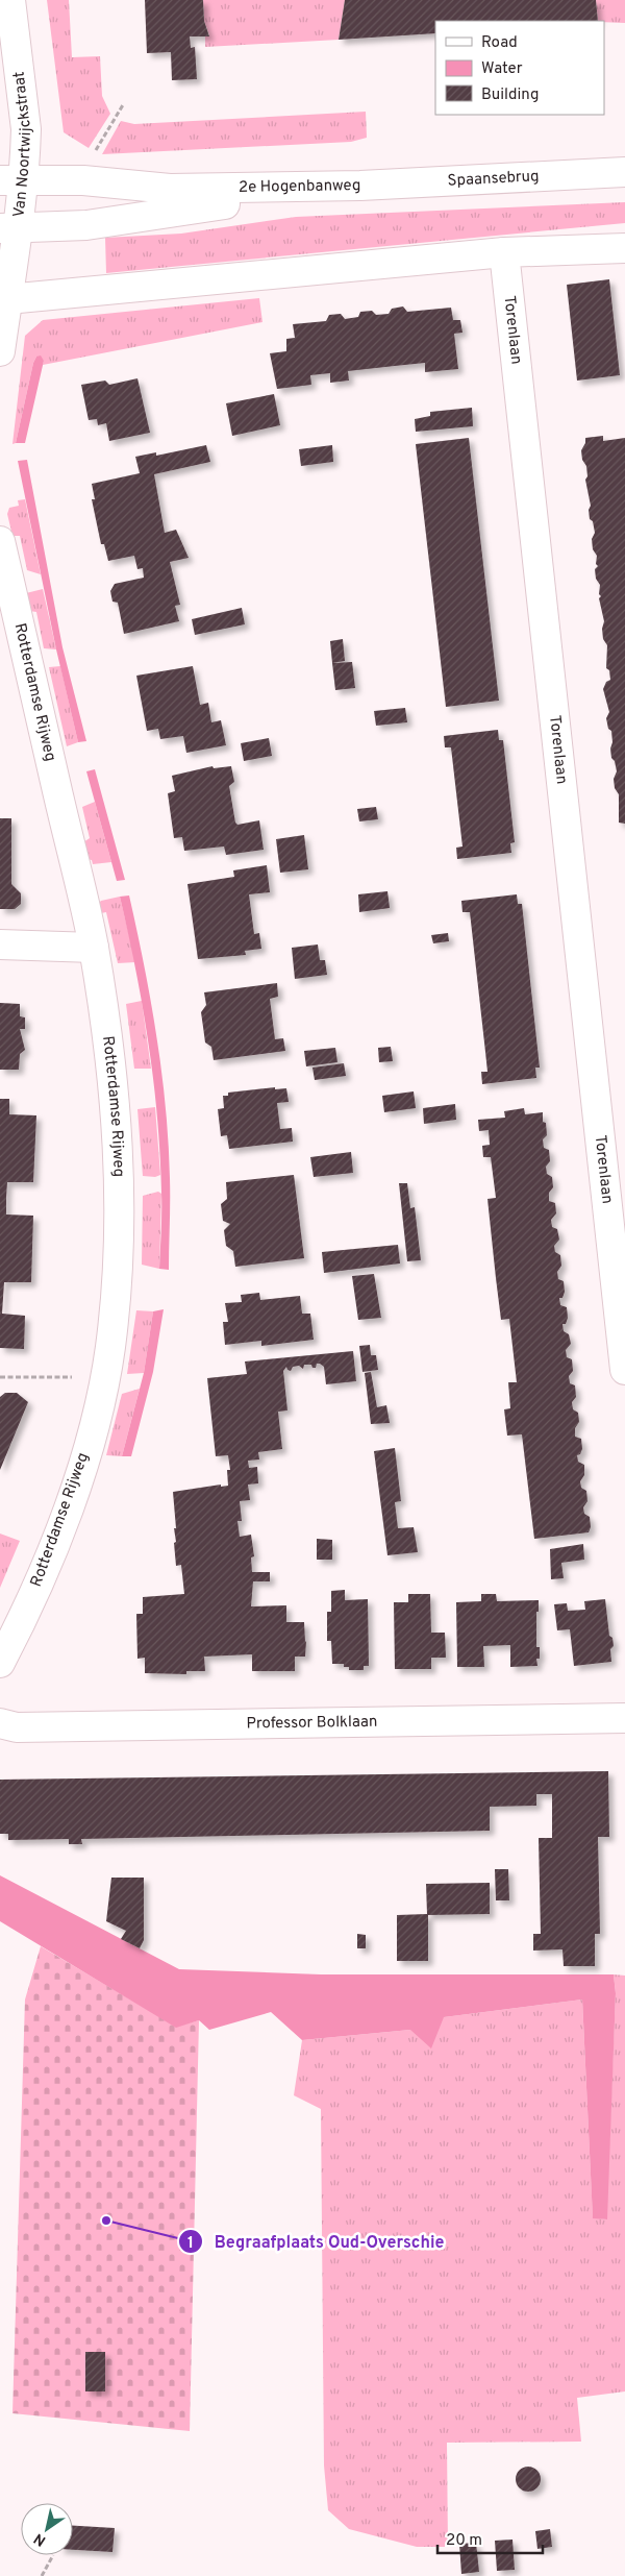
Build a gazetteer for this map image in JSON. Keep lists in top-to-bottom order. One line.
{"streets":{"street":["Van Noortwijckstraat","Spaansebrug","2e Hogenbanweg","Torenlaan","Rotterdamse Rijweg","Professor Bolklaan"]},"crossings":[["Van Noortwijckstraat","2e Hogenbanweg"],["Spaansebrug","2e Hogenbanweg"]],"places":["Begraafplaats Oud-Overschie"],"legend":["Road","Water","Building"],"scale_bar":"20 m","north":"bottom left"}
